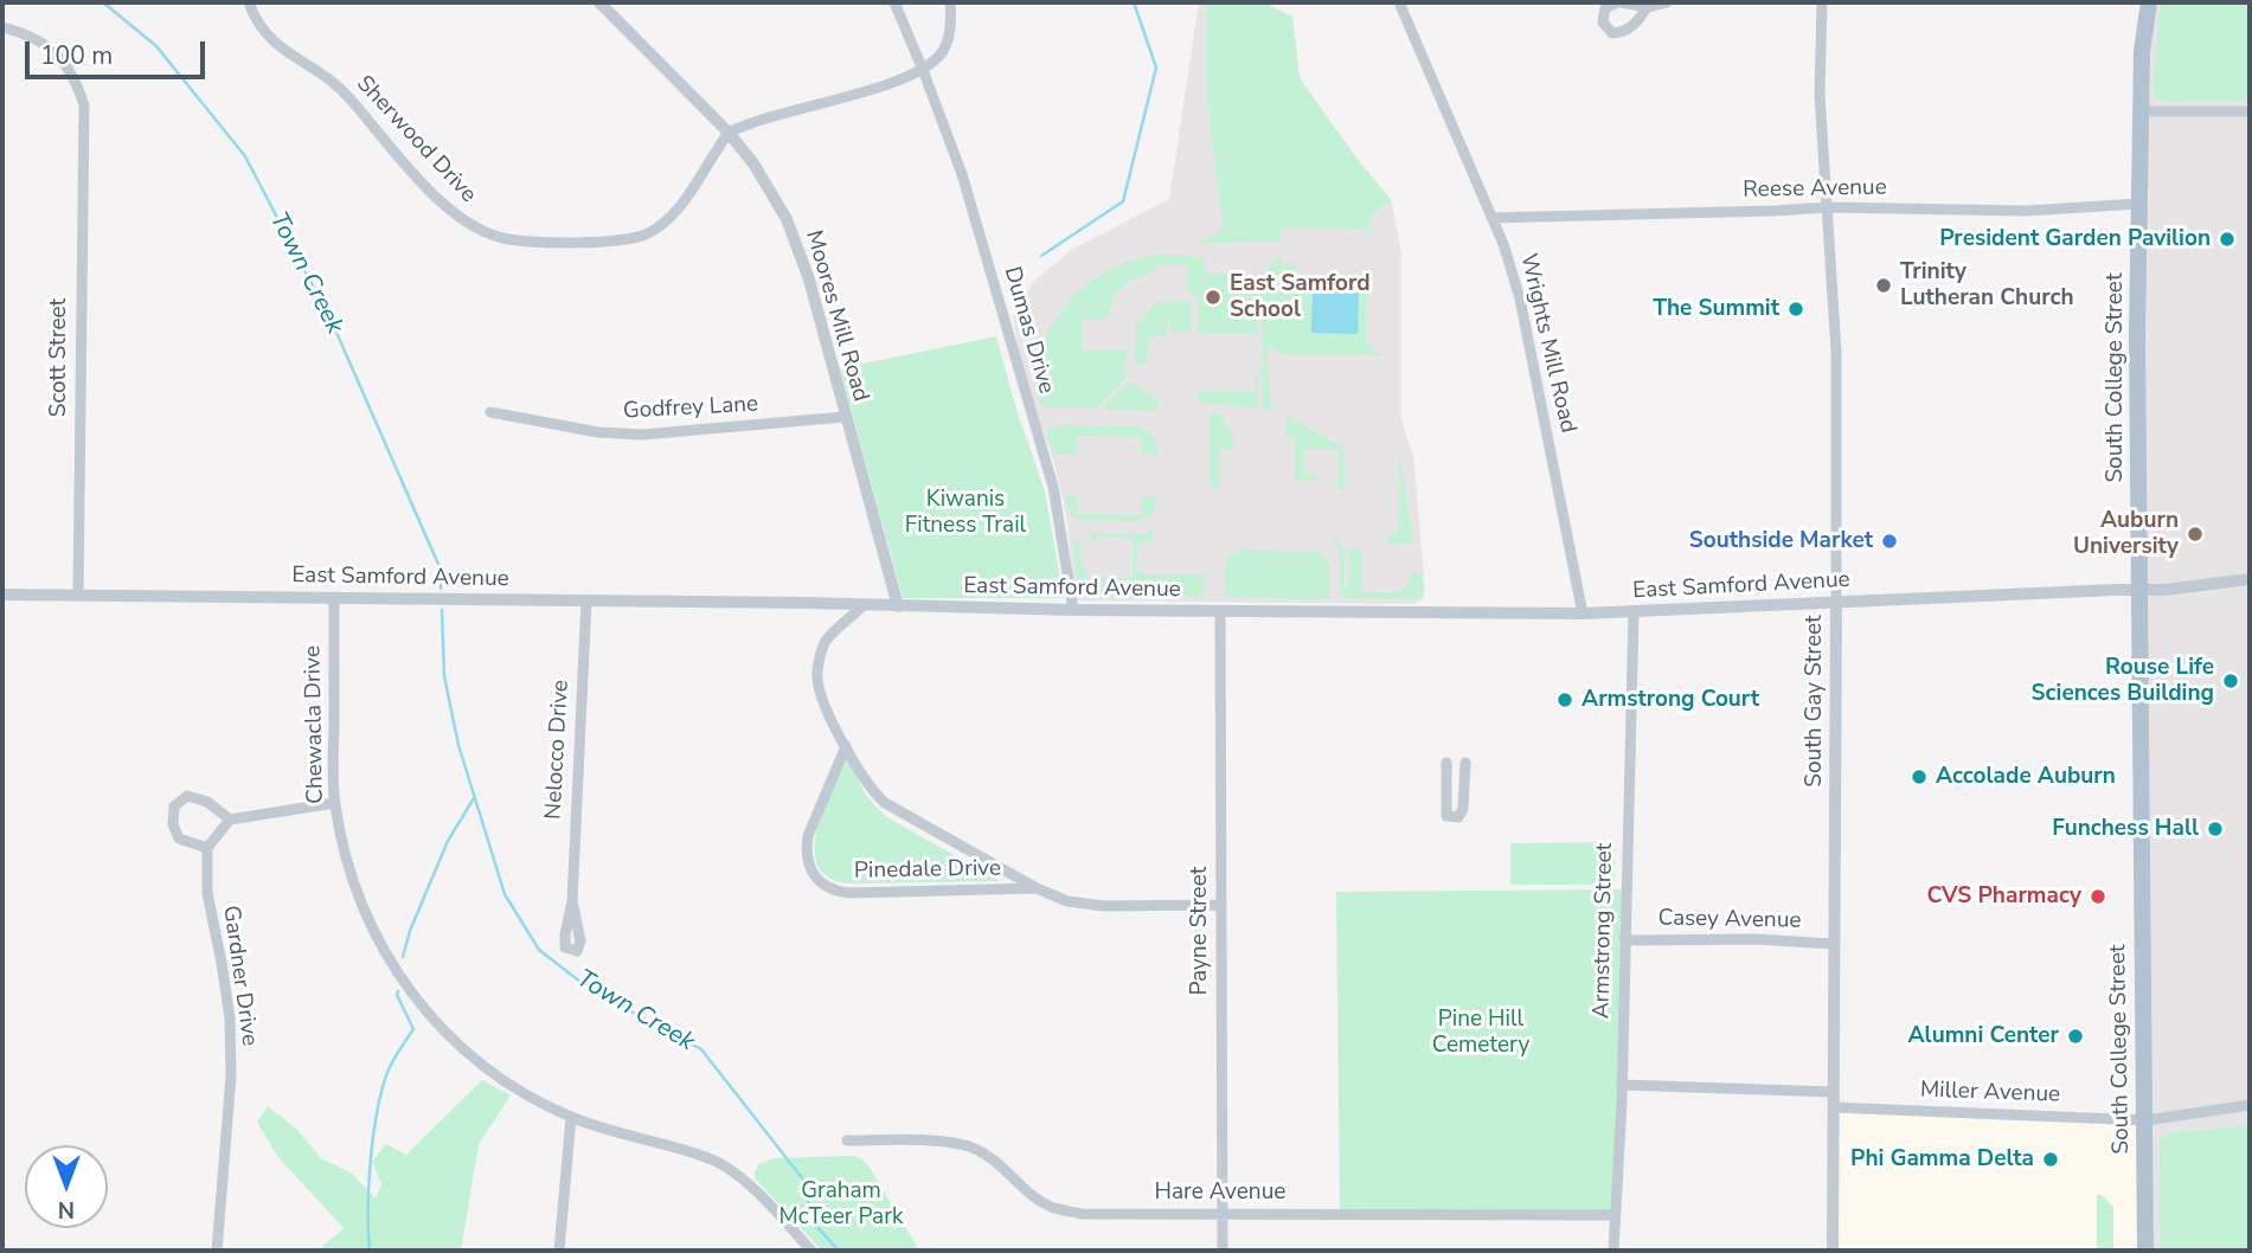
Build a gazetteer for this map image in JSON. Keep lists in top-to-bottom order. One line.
{"streets":{"main road":["South College Street"],"street":["Sherwood Drive","Reese Avenue","Moores Mill Road","Dumas Drive","Wrights Mill Road","Scott Street","Godfrey Lane","East Samford Avenue","South Gay Street","Chewacla Drive","Nelocco Drive","Pinedale Drive","Casey Avenue","Payne Street","Armstrong Street","Gardner Drive","Miller Avenue","Hare Avenue"]},"crossings":[["Sherwood Drive","Moores Mill Road"],["Reese Avenue","Wrights Mill Road"],["Reese Avenue","South College Street"],["Reese Avenue","South Gay Street"],["Moores Mill Road","Godfrey Lane"],["Moores Mill Road","East Samford Avenue"],["Dumas Drive","East Samford Avenue"],["Wrights Mill Road","East Samford Avenue"],["Scott Street","East Samford Avenue"],["South College Street","East Samford Avenue"],["South College Street","Miller Avenue"],["East Samford Avenue","South Gay Street"],["East Samford Avenue","Chewacla Drive"],["East Samford Avenue","Nelocco Drive"],["East Samford Avenue","Pinedale Drive"],["East Samford Avenue","Payne Street"],["East Samford Avenue","Armstrong Street"],["South Gay Street","Casey Avenue"],["South Gay Street","Miller Avenue"],["Pinedale Drive","Payne Street"],["Casey Avenue","Armstrong Street"],["Payne Street","Hare Avenue"],["Armstrong Street","Hare Avenue"]],"water":["Town Creek"],"parks":["Kiwanis Fitness Trail","Pine Hill Cemetery","Graham McTeer Park"],"places":["President Garden Pavilion","Trinity Lutheran Church","East Samford School","The Summit","Auburn University","Southside Market","Rouse Life Sciences Building","Armstrong Court","Accolade Auburn","Funchess Hall","CVS Pharmacy","Alumni Center","Phi Gamma Delta"],"scale_bar":"100 m","north":"bottom"}
